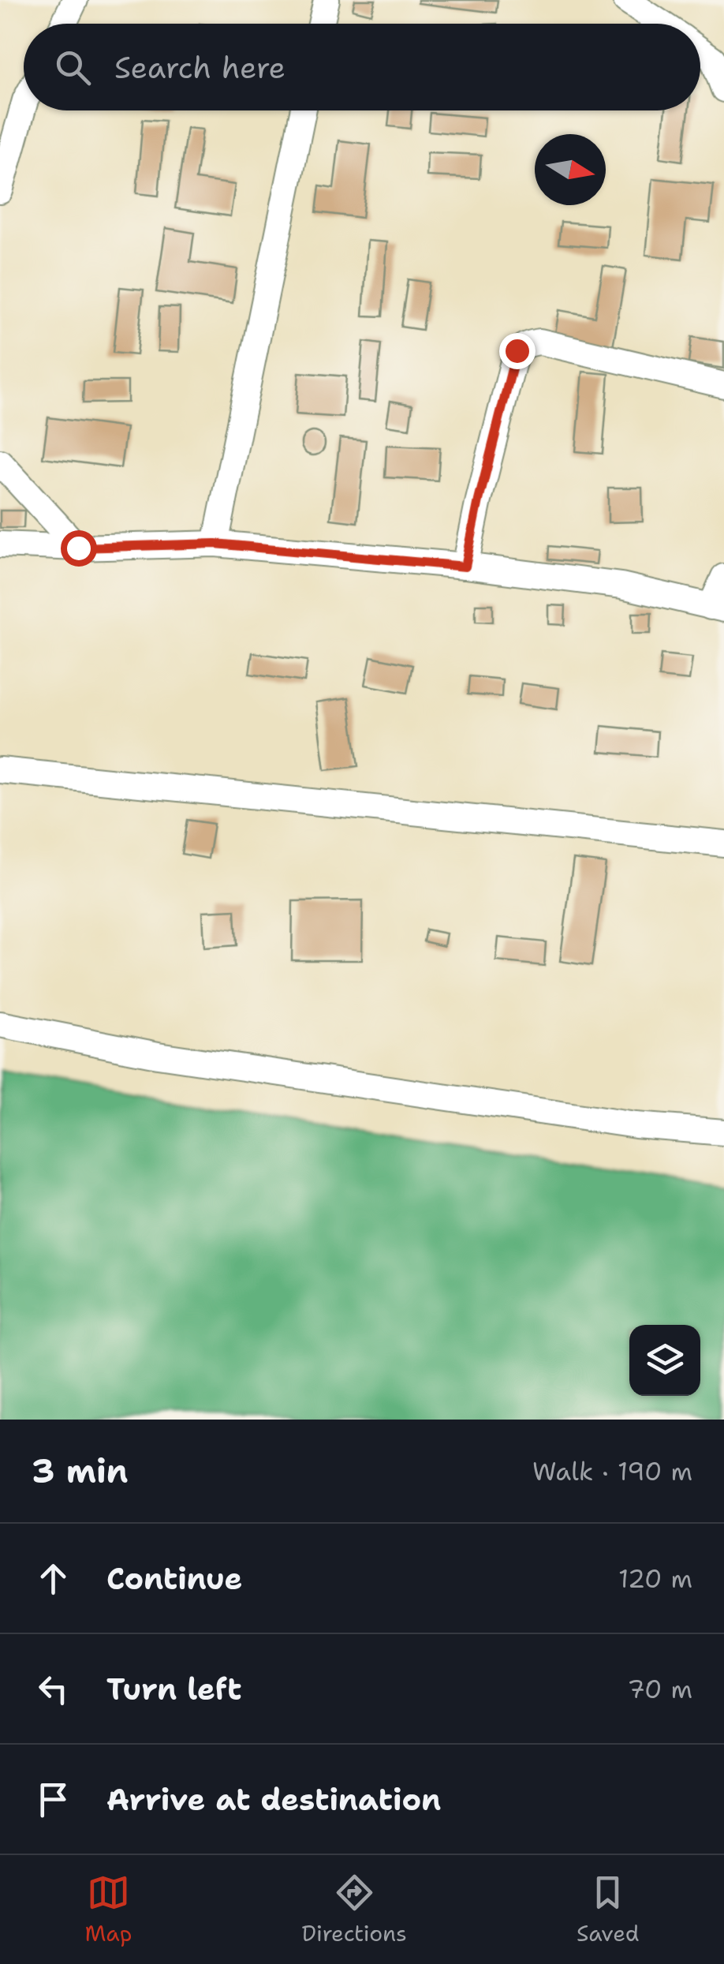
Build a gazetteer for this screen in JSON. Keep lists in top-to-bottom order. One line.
{"north":"right","page":{"search":"Search here","heading":["3 min","Walk · 190 m"],"list":[["Continue","120 m"],["Turn left","70 m"],"Arrive at destination"],"nav":["Map","Directions","Saved"]}}
